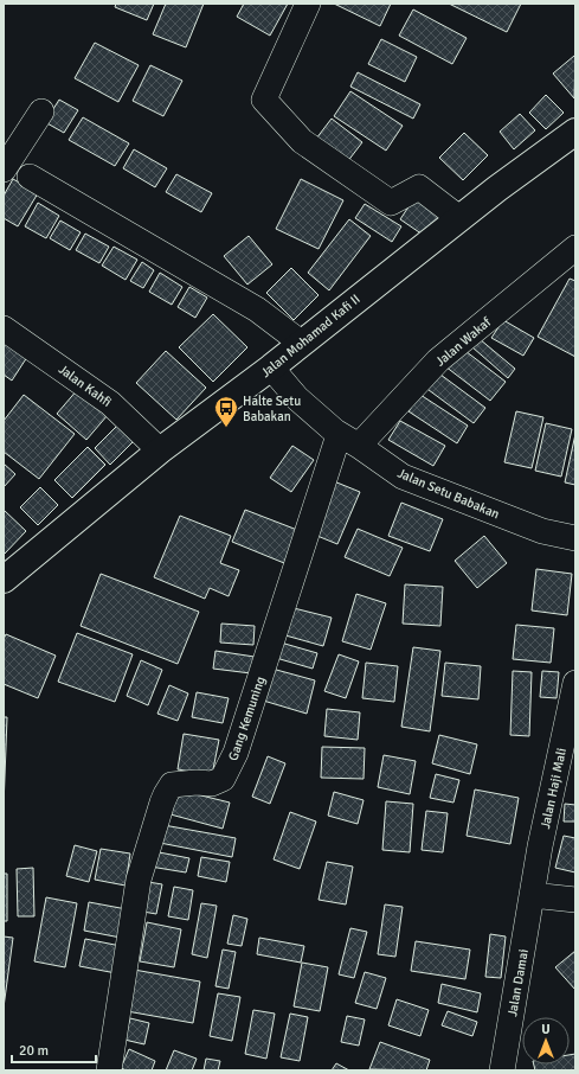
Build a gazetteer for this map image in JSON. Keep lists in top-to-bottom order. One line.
{"streets":{"main road":["Jalan Mohamad Kafi II"],"street":["Jalan Wakaf","Jalan Kahfi","Jalan Setu Babakan","Gang Kemuning","Jalan Haji Mali","Jalan Damai"]},"crossings":[["Jalan Mohamad Kafi II","Jalan Kahfi"],["Jalan Mohamad Kafi II","Jalan Setu Babakan"],["Jalan Wakaf","Jalan Setu Babakan"],["Jalan Wakaf","Gang Kemuning"],["Jalan Setu Babakan","Gang Kemuning"],["Jalan Haji Mali","Jalan Damai"]],"places":{"bus stop":["Halte Setu Babakan"]},"scale_bar":"20 m","north":"top"}
